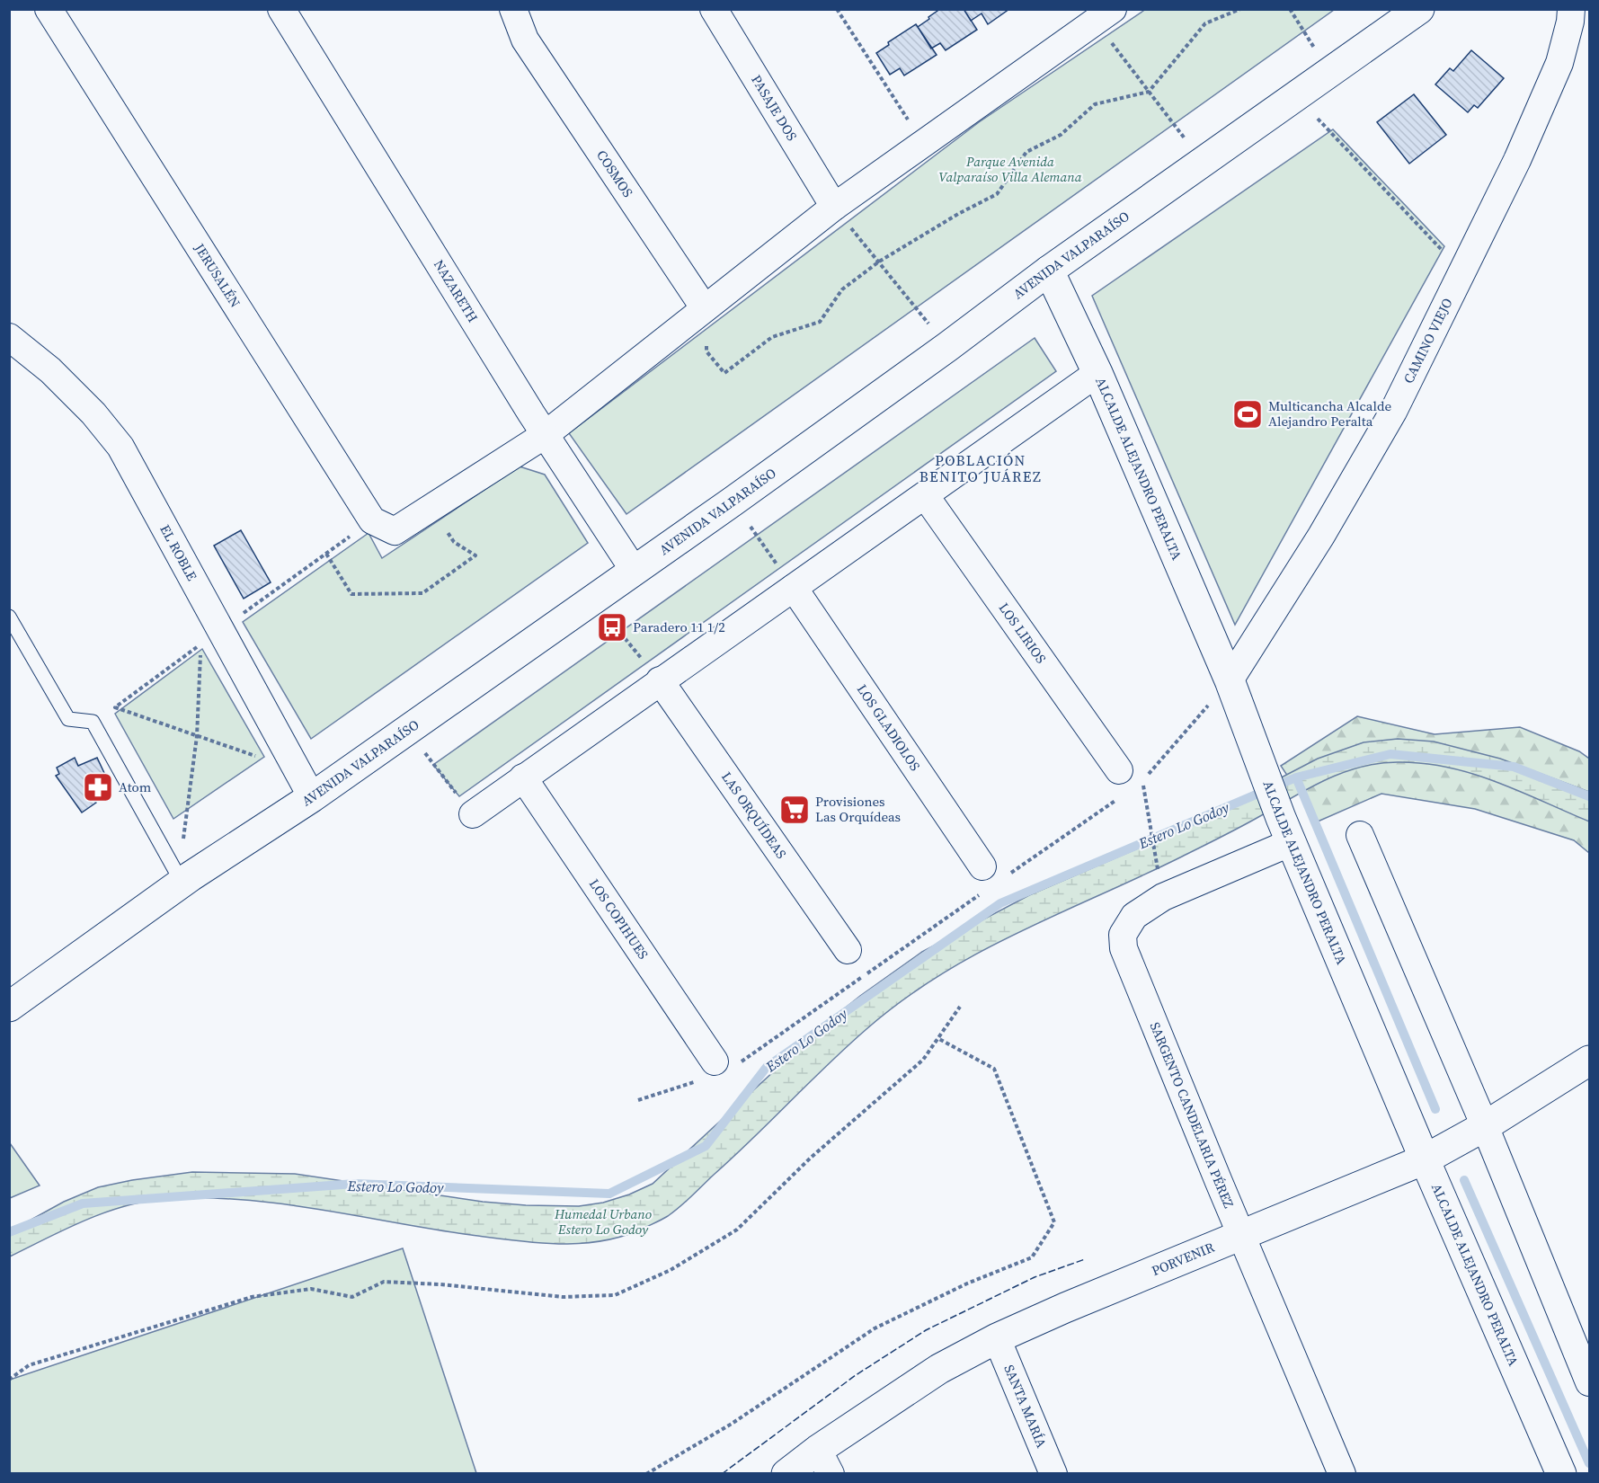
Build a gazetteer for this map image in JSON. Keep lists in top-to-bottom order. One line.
{"streets":{"main road":["AVENIDA VALPARAÍSO","ALCALDE ALEJANDRO PERALTA","PORVENIR"],"street":["PASAJE DOS","COSMOS","JERUSALÉN","NAZARETH","CAMINO VIEJO","EL ROBLE","LOS LIRIOS","LOS GLADIOLOS","LAS ORQUÍDEAS","LOS COPIHUES","SARGENTO CANDELARIA PÉREZ","SANTA MARÍA"]},"crossings":[["AVENIDA VALPARAÍSO","NAZARETH"],["AVENIDA VALPARAÍSO","ALCALDE ALEJANDRO PERALTA"],["AVENIDA VALPARAÍSO","EL ROBLE"],["CAMINO VIEJO","ALCALDE ALEJANDRO PERALTA"],["ALCALDE ALEJANDRO PERALTA","SARGENTO CANDELARIA PÉREZ"],["ALCALDE ALEJANDRO PERALTA","PORVENIR"],["SARGENTO CANDELARIA PÉREZ","PORVENIR"],["PORVENIR","SANTA MARÍA"]],"districts":["POBLACIÓN BENITO JUÁREZ"],"water":["Estero Lo Godoy"],"parks":["Parque Avenida Valparaíso Villa Alemana","Humedal Urbano Estero Lo Godoy"],"places":{"sports":["Multicancha Alcalde Alejandro Peralta"],"bus stop":["Paradero 11 1/2"],"pharmacy":["Atom"],"supermarket":["Provisiones Las Orquídeas"]}}
